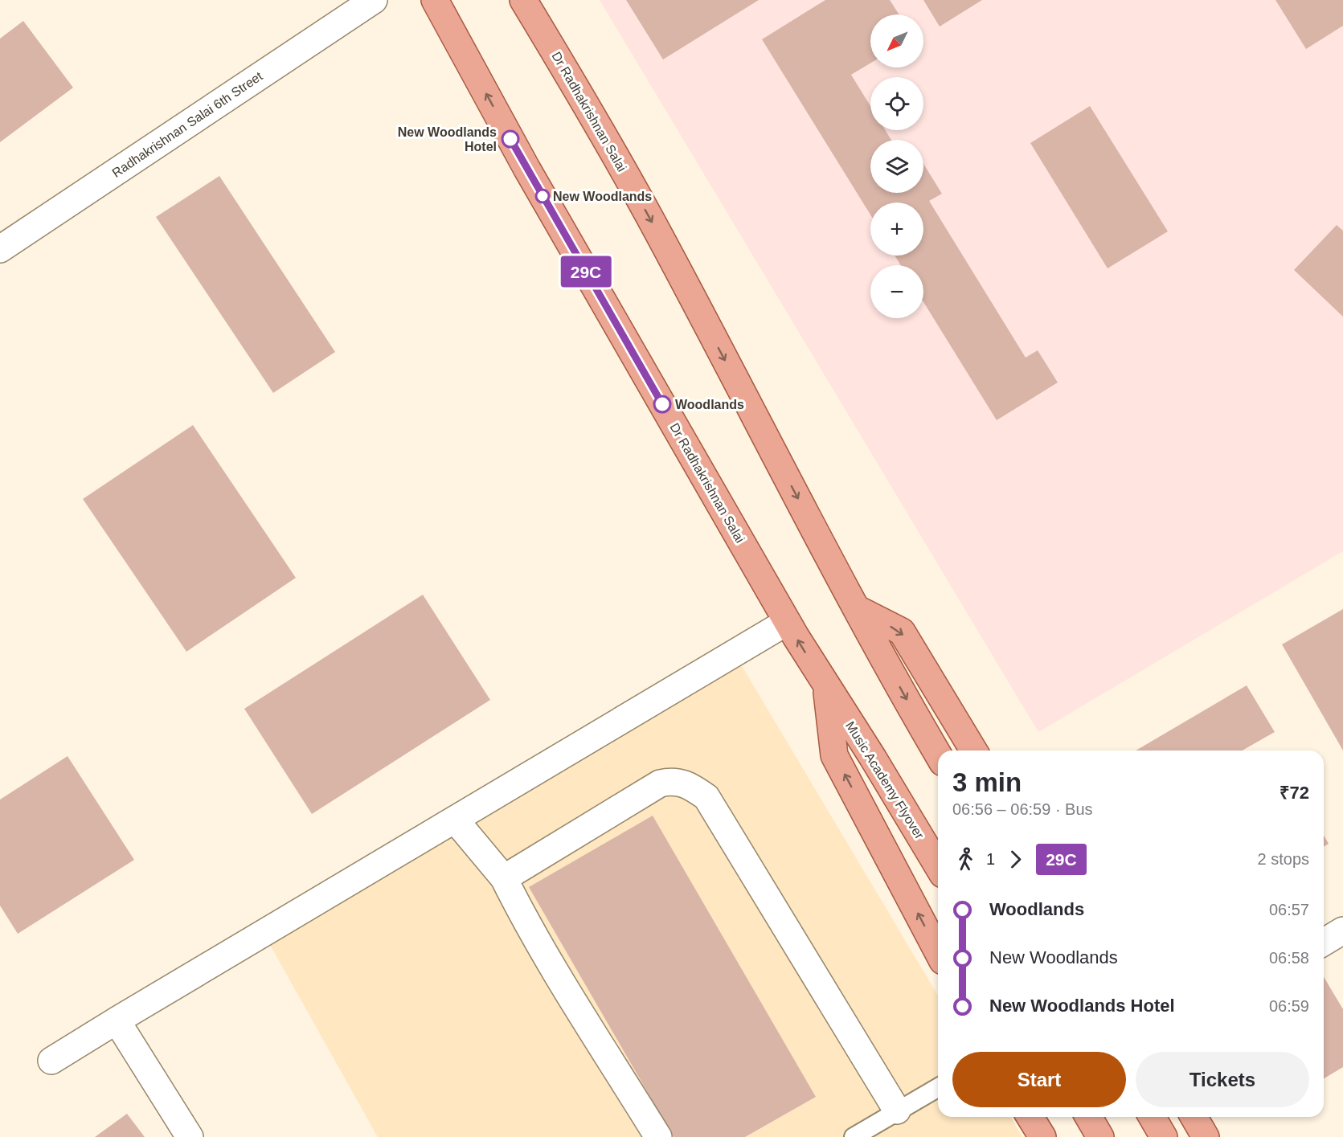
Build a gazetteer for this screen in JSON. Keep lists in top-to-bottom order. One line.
{"streets":{"main road":["Dr Radhakrishnan Salai","Music Academy Flyover"],"street":["Radhakrishnan Salai 6th Street"]},"crossings":[["Dr Radhakrishnan Salai","Music Academy Flyover"]],"places":["New Woodlands Hotel","New Woodlands","Woodlands"],"lines":["bus line 29C"],"north":"bottom left","page":{"on_map":"29C","map_buttons":["+","−"],"heading":["3 min","06:56 – 06:59 · Bus","₹72"],"legs":["1","29C","2 stops"],"list":[{"name":"Woodlands","value":"06:57"},{"name":"New Woodlands","value":"06:58"},{"name":"New Woodlands Hotel","value":"06:59"}],"buttons":["Start","Tickets"]}}
